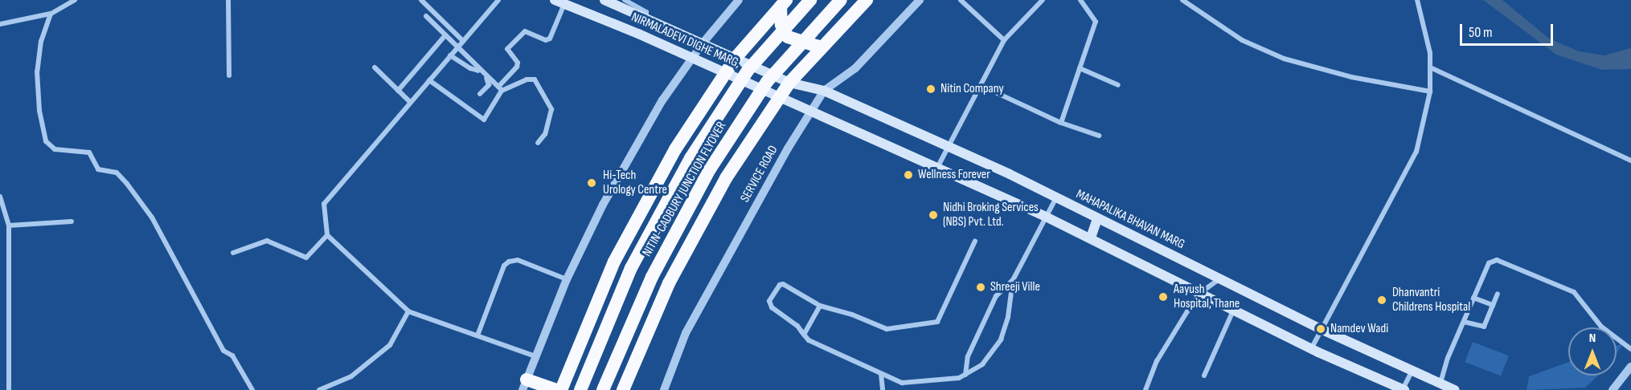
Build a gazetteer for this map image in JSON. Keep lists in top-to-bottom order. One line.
{"streets":{"highway":["NITIN-CADBURY JUNCTION FLYOVER"],"main road":["NIRMALADEVI DIGHE MARG,","MAHAPALIKA BHAVAN MARG"],"street":["SERVICE ROAD"]},"crossings":[["NIRMALADEVI DIGHE MARG,","MAHAPALIKA BHAVAN MARG"],["SERVICE ROAD","MAHAPALIKA BHAVAN MARG"]],"places":["Nitin Company","Wellness Forever","Hi-Tech Urology Centre","Nidhi Broking Services (NBS) Pvt. Ltd.","Shreeji Ville","Aayush Hospital, Thane","Dhanvantri Childrens Hospital","Namdev Wadi"],"scale_bar":"50 m","north":"top"}
